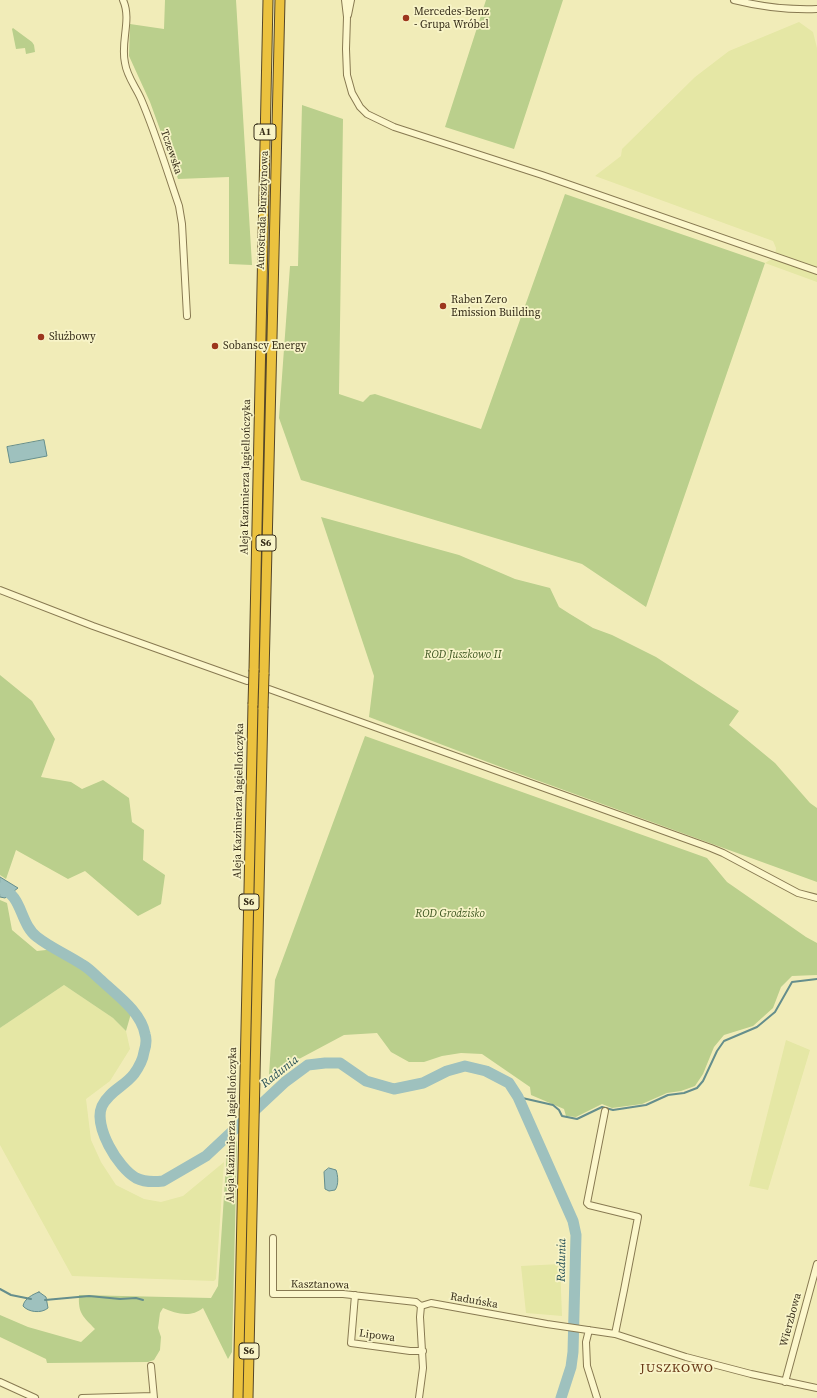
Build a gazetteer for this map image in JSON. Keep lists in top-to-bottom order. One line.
{"streets":{"highway":["A1","Autostrada Bursztynowa","Aleja Kazimierza Jagiellończyka","S6"],"street":["Tczewska","Kasztanowa","Raduńska","Wierzbowa","Lipowa"]},"crossings":[["Autostrada Bursztynowa","Aleja Kazimierza Jagiellończyka"],["Kasztanowa","Raduńska"],["Kasztanowa","Lipowa"],["Raduńska","Wierzbowa"]],"districts":["JUSZKOWO"],"water":["Radunia"],"parks":["ROD Juszkowo II","ROD Grodzisko"],"places":["Mercedes-Benz - Grupa Wróbel","Raben Zero Emission Building","Służbowy","Sobanscy Energy"]}
